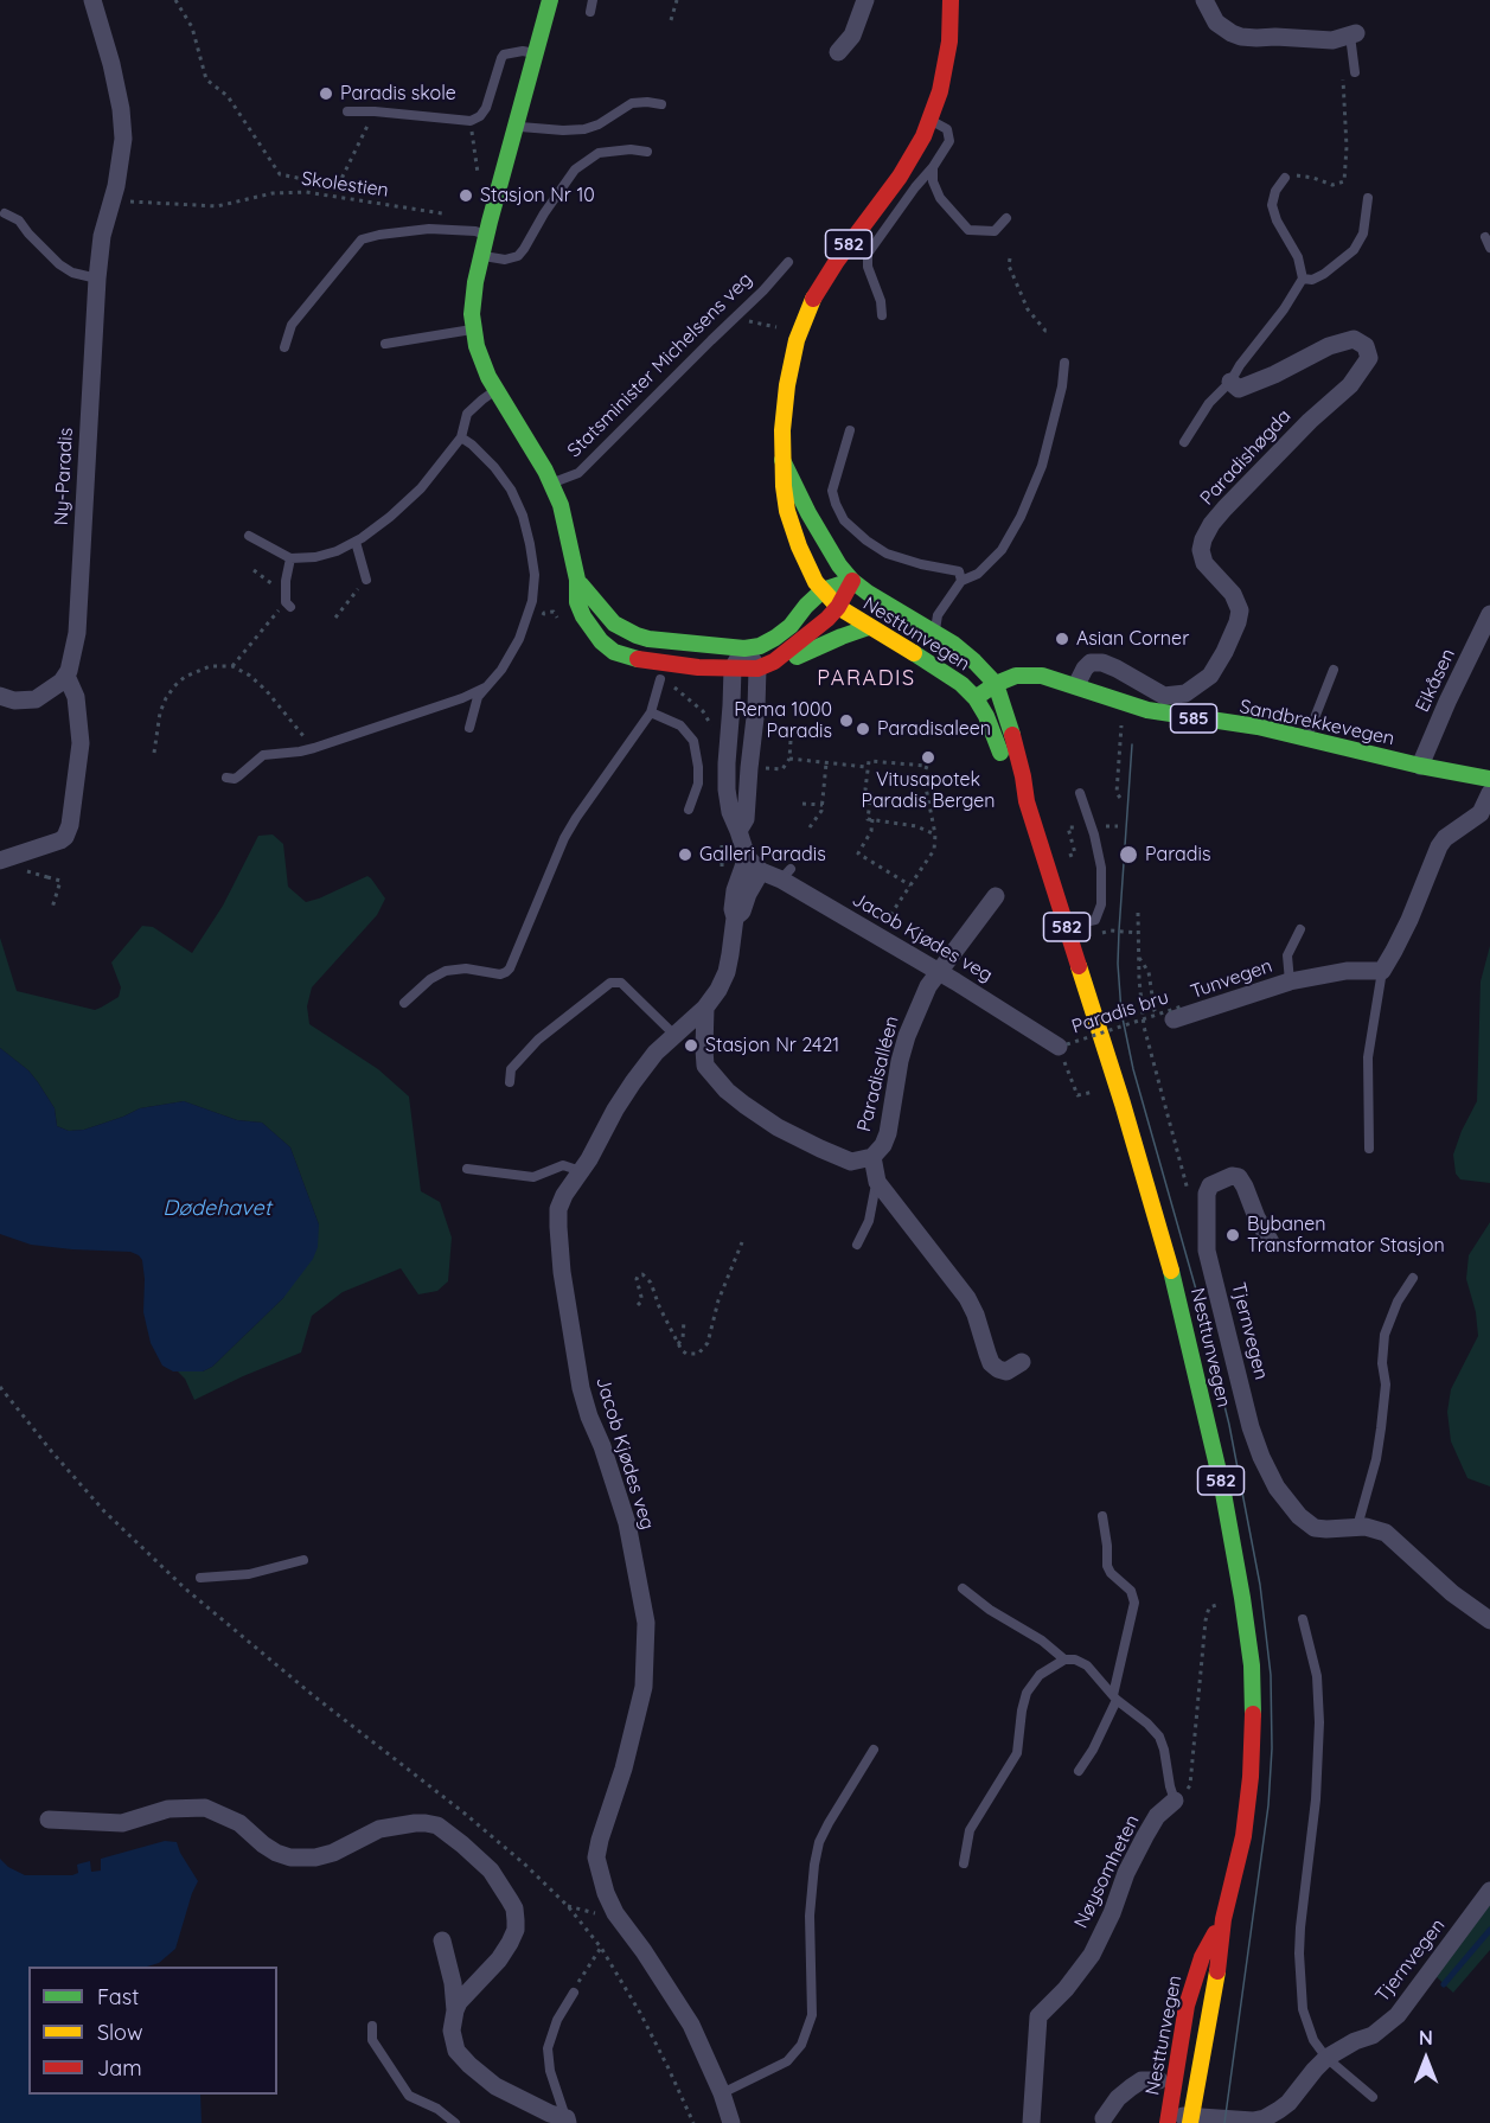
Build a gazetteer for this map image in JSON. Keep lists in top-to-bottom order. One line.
{"streets":{"main road":["582","Statsminister Michelsens veg","Nesttunvegen","585","Sandbrekkevegen"],"street":["Paradishøgda","Ny-Paradis","Eikåsen","Jacob Kjødes veg","Tunvegen","Paradisalléen","Tjernvegen","Nøysomheten"],"path":["Skolestien","Paradis bru"]},"crossings":[["Skolestien","Ny-Paradis"],["582","Statsminister Michelsens veg"],["582","Nesttunvegen"],["Statsminister Michelsens veg","Nesttunvegen"],["Statsminister Michelsens veg","Jacob Kjødes veg"],["Paradishøgda","Sandbrekkevegen"],["Nesttunvegen","Sandbrekkevegen"],["Nesttunvegen","Tjernvegen"],["Eikåsen","Sandbrekkevegen"],["Jacob Kjødes veg","Paradis bru"],["Jacob Kjødes veg","Paradisalléen"],["Tunvegen","Paradis bru"]],"districts":["PARADIS"],"water":["Dødehavet"],"places":["Paradis skole","Stasjon Nr 10","Asian Corner","Rema 1000 Paradis","Paradisaleen","Vitusapotek Paradis Bergen","Galleri Paradis","Paradis","Stasjon Nr 2421","Bybanen Transformator Stasjon"],"legend":["Fast","Slow","Jam"],"north":"top"}
